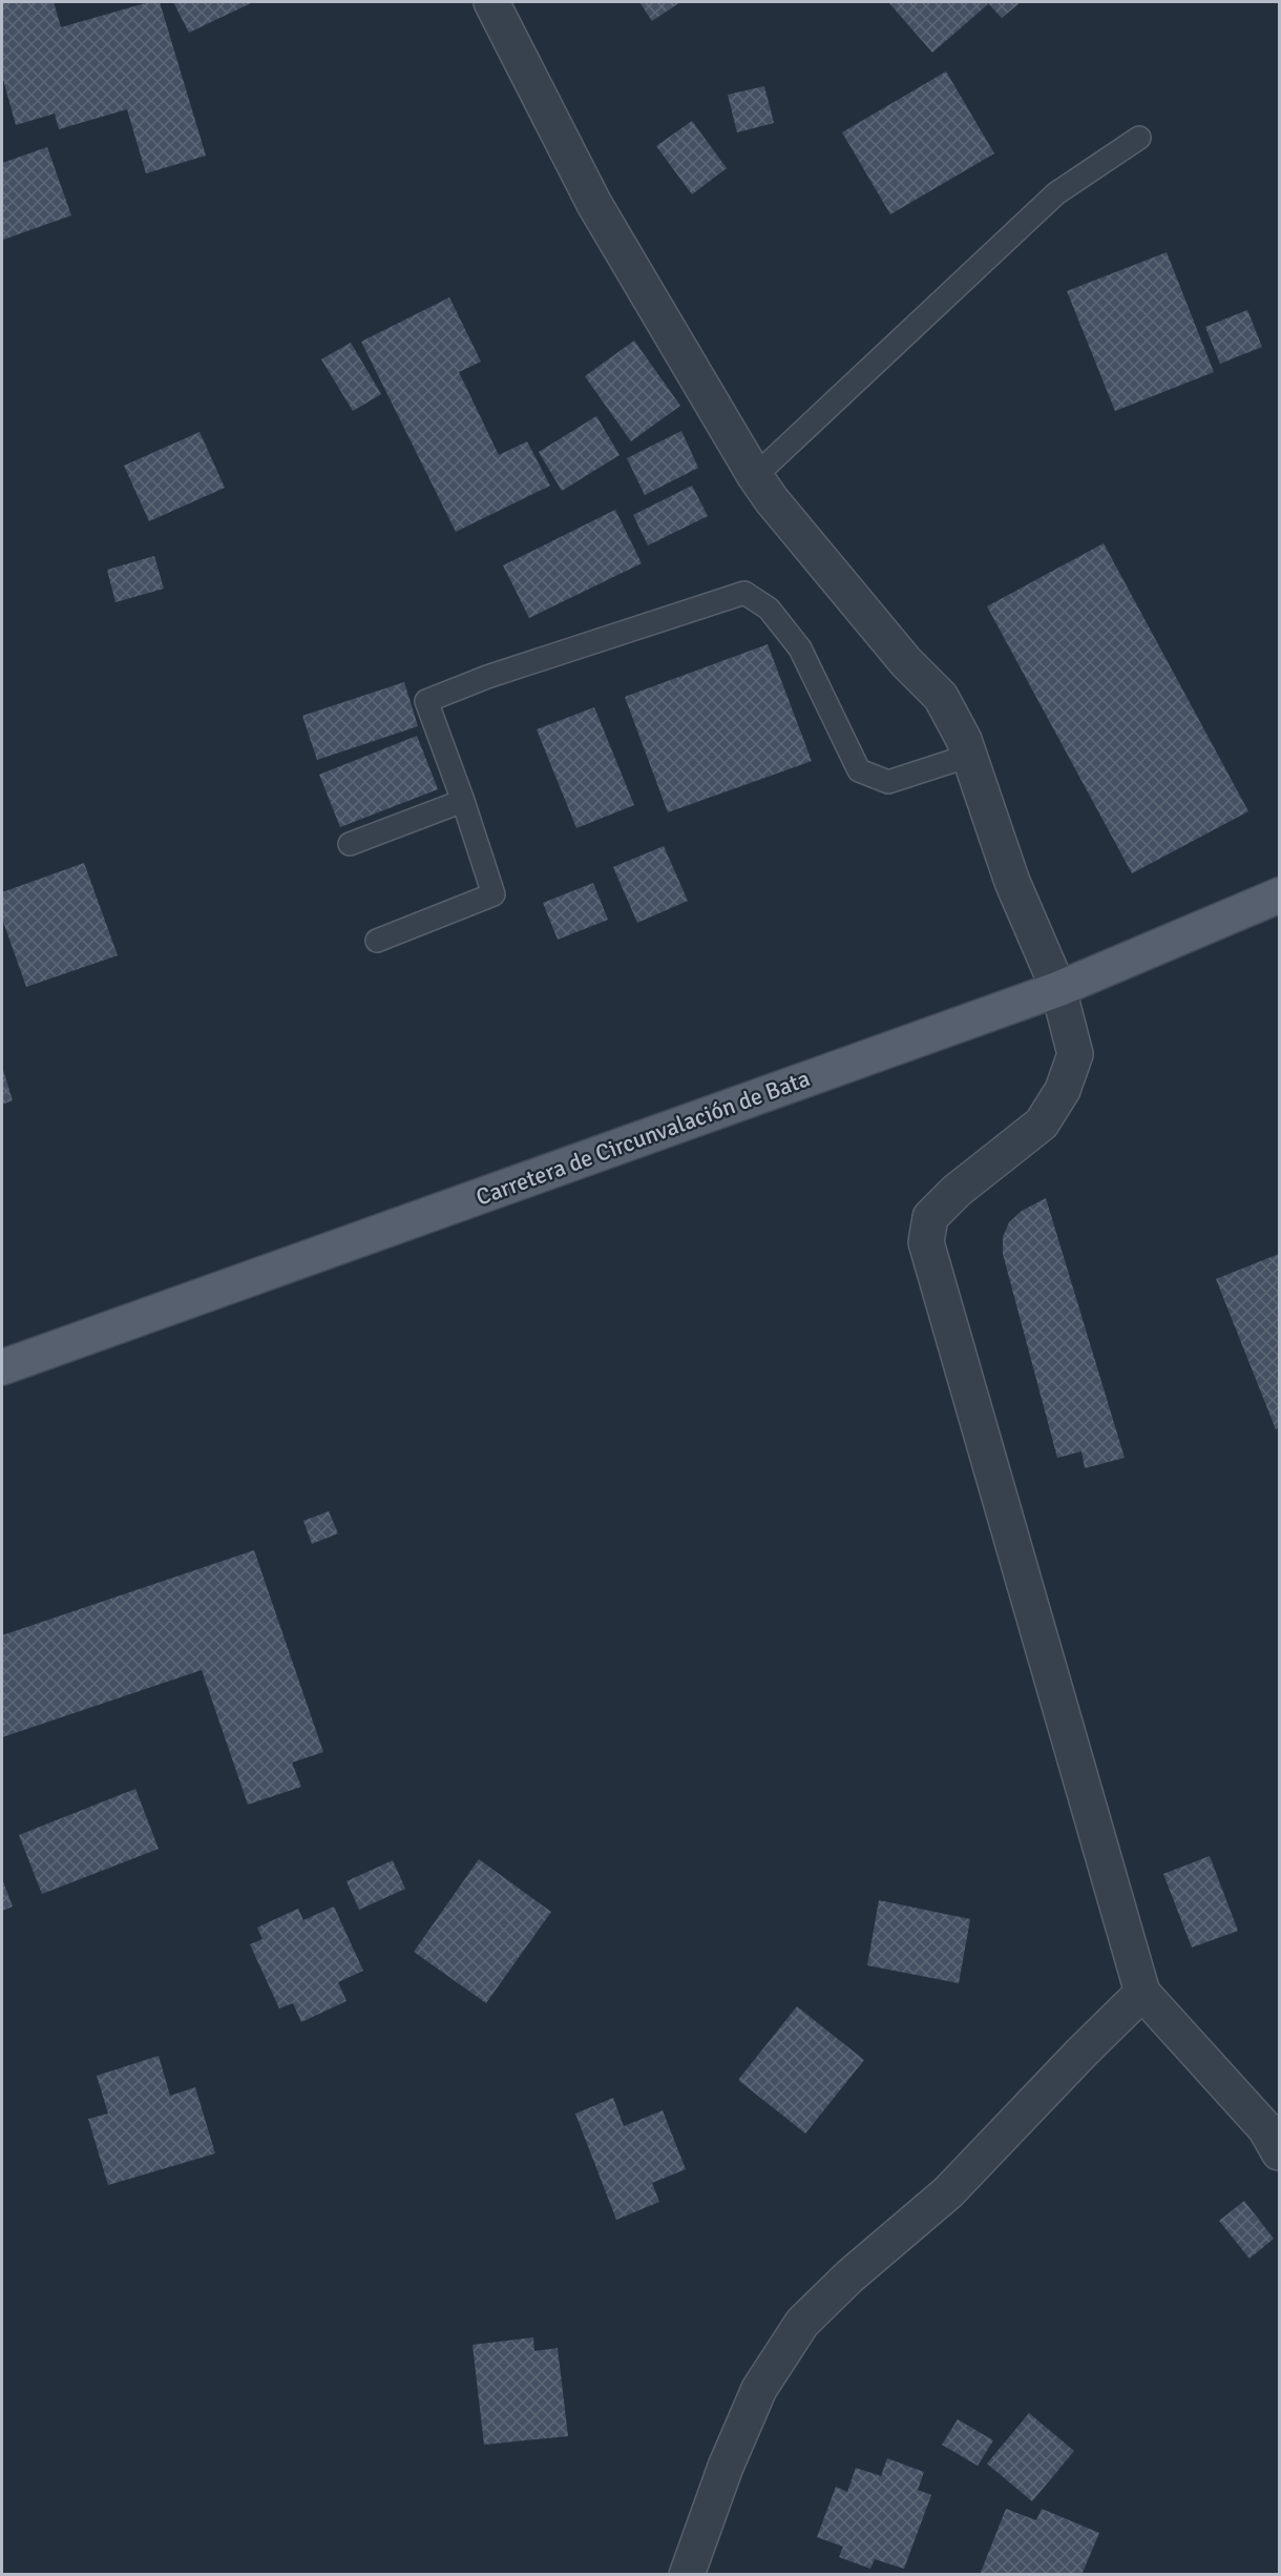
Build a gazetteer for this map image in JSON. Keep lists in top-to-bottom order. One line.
{"streets":{"main road":["Carretera de Circunvalación de Bata"]}}
